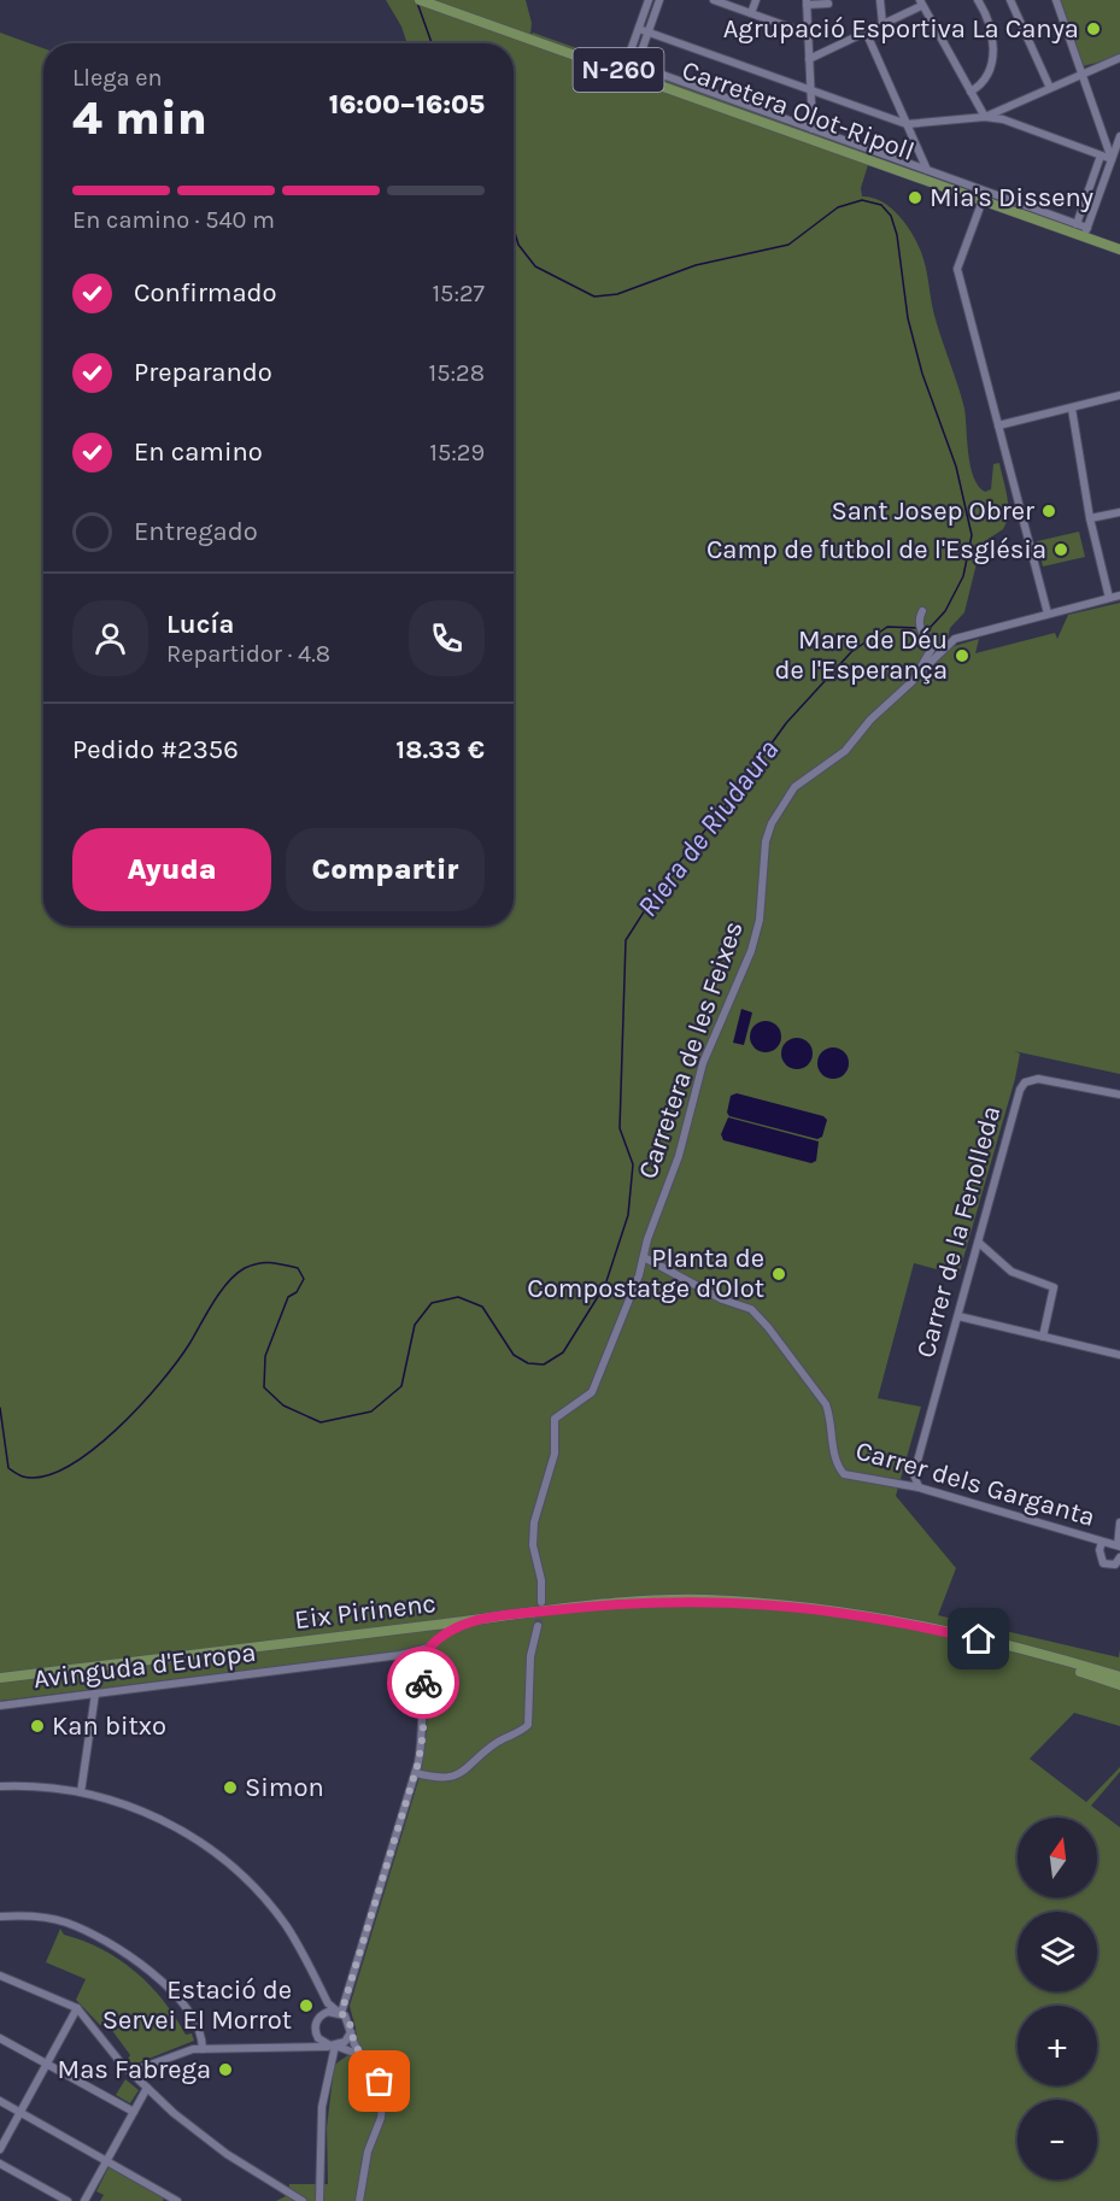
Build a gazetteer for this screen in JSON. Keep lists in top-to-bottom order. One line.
{"streets":{"main road":["N-260","Carretera Olot-Ripoll","Eix Pirinenc"],"street":["Carretera de les Feixes","Carrer de la Fenolleda","Carrer dels Garganta","Avinguda d'Europa"]},"crossings":[["Carretera de les Feixes","Carrer dels Garganta"],["Carrer de la Fenolleda","Carrer dels Garganta"],["Eix Pirinenc","Avinguda d'Europa"]],"water":["Riera de Riudaura"],"places":["Agrupació Esportiva La Canya","Mia's Disseny","Sant Josep Obrer","Camp de futbol de l'Església","Mare de Déu de l'Esperança","Planta de Compostatge d'Olot","Kan bitxo","Simon","Estació de Servei El Morrot","Mas Fabrega"],"north":"top","page":{"heading":["4 min","Llega en","16:00–16:05"],"panel":["Lucía","Repartidor · 4.8","Pedido #2356","18.33 €"],"bar":"En camino · 540 m","list":[["Confirmado","15:27"],["Preparando","15:28"],["En camino","15:29"],"Entregado"],"buttons":["Ayuda","Compartir"],"map_buttons":["+","−"]}}
